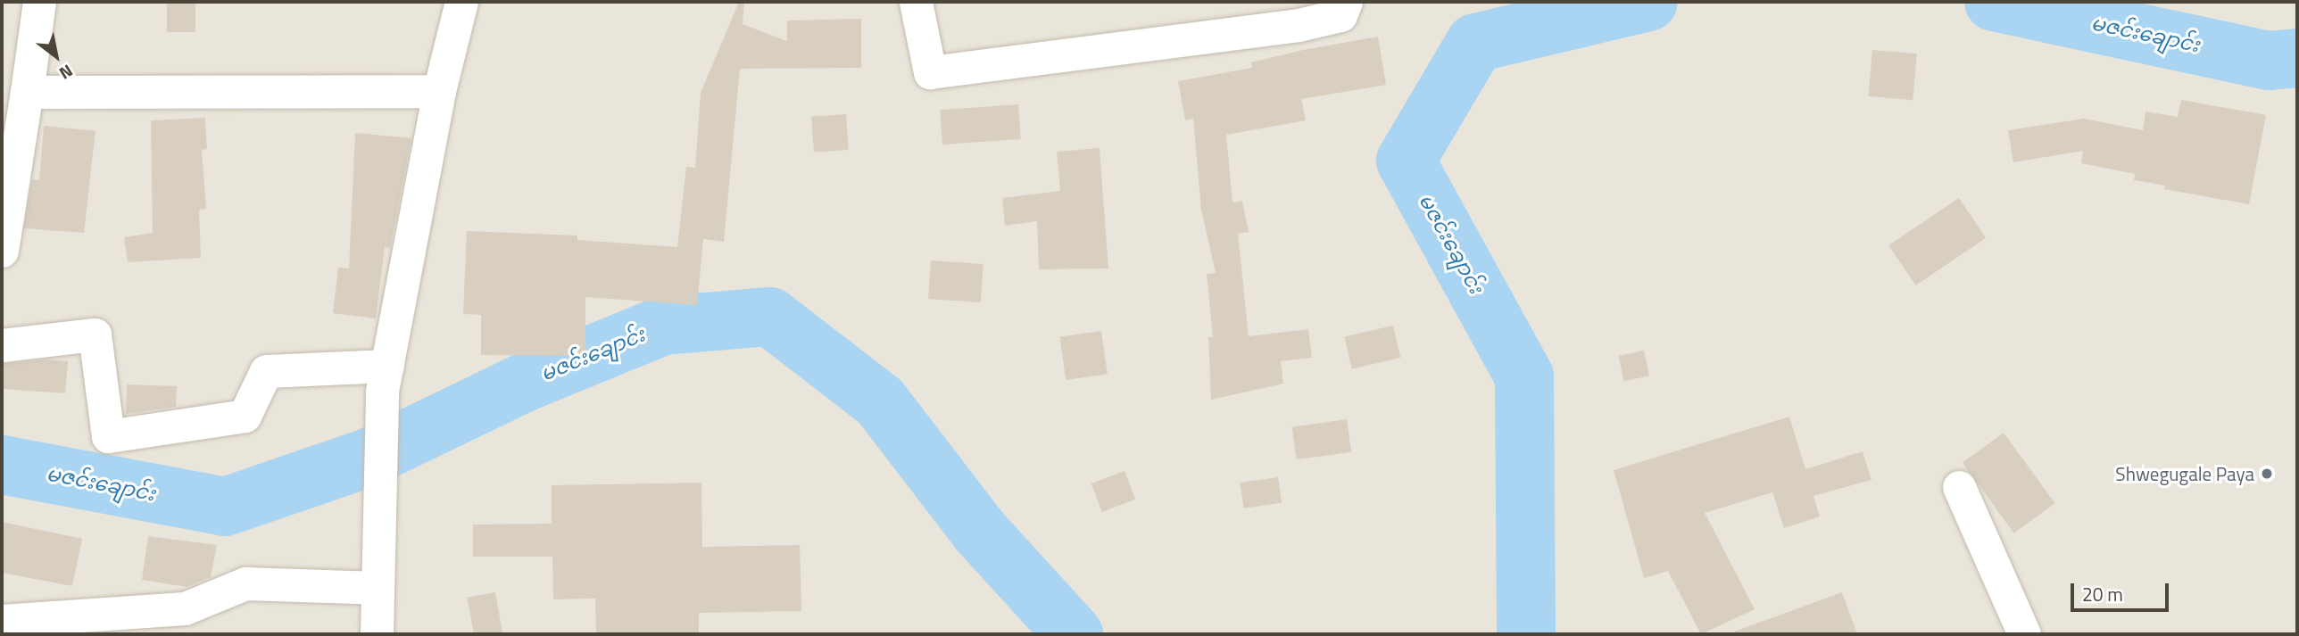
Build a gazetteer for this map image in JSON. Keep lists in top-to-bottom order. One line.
{"water":["မဇင်းချောင်း"],"places":["Shwegugale Paya"],"scale_bar":"20 m","north":"bottom right"}
